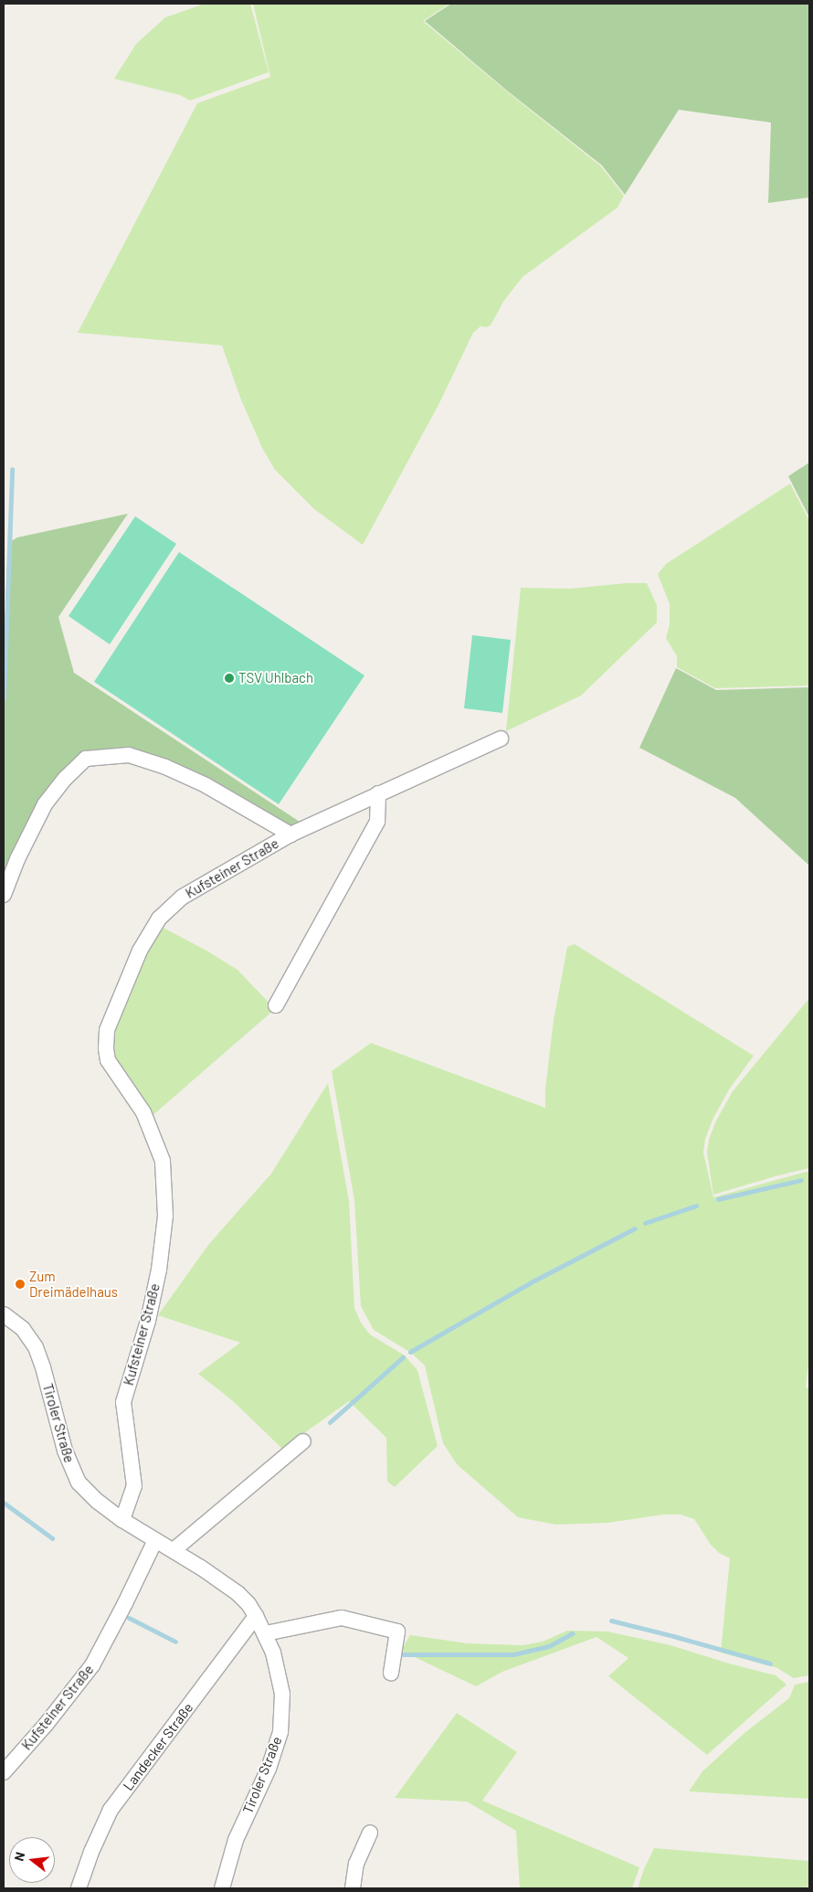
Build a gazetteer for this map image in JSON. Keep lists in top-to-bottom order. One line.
{"streets":{"street":["Kufsteiner Straße","Tiroler Straße","Landecker Straße"]},"crossings":[["Kufsteiner Straße","Tiroler Straße"],["Tiroler Straße","Landecker Straße"]],"places":["TSV Uhlbach","Zum Dreimädelhaus"],"north":"left"}
